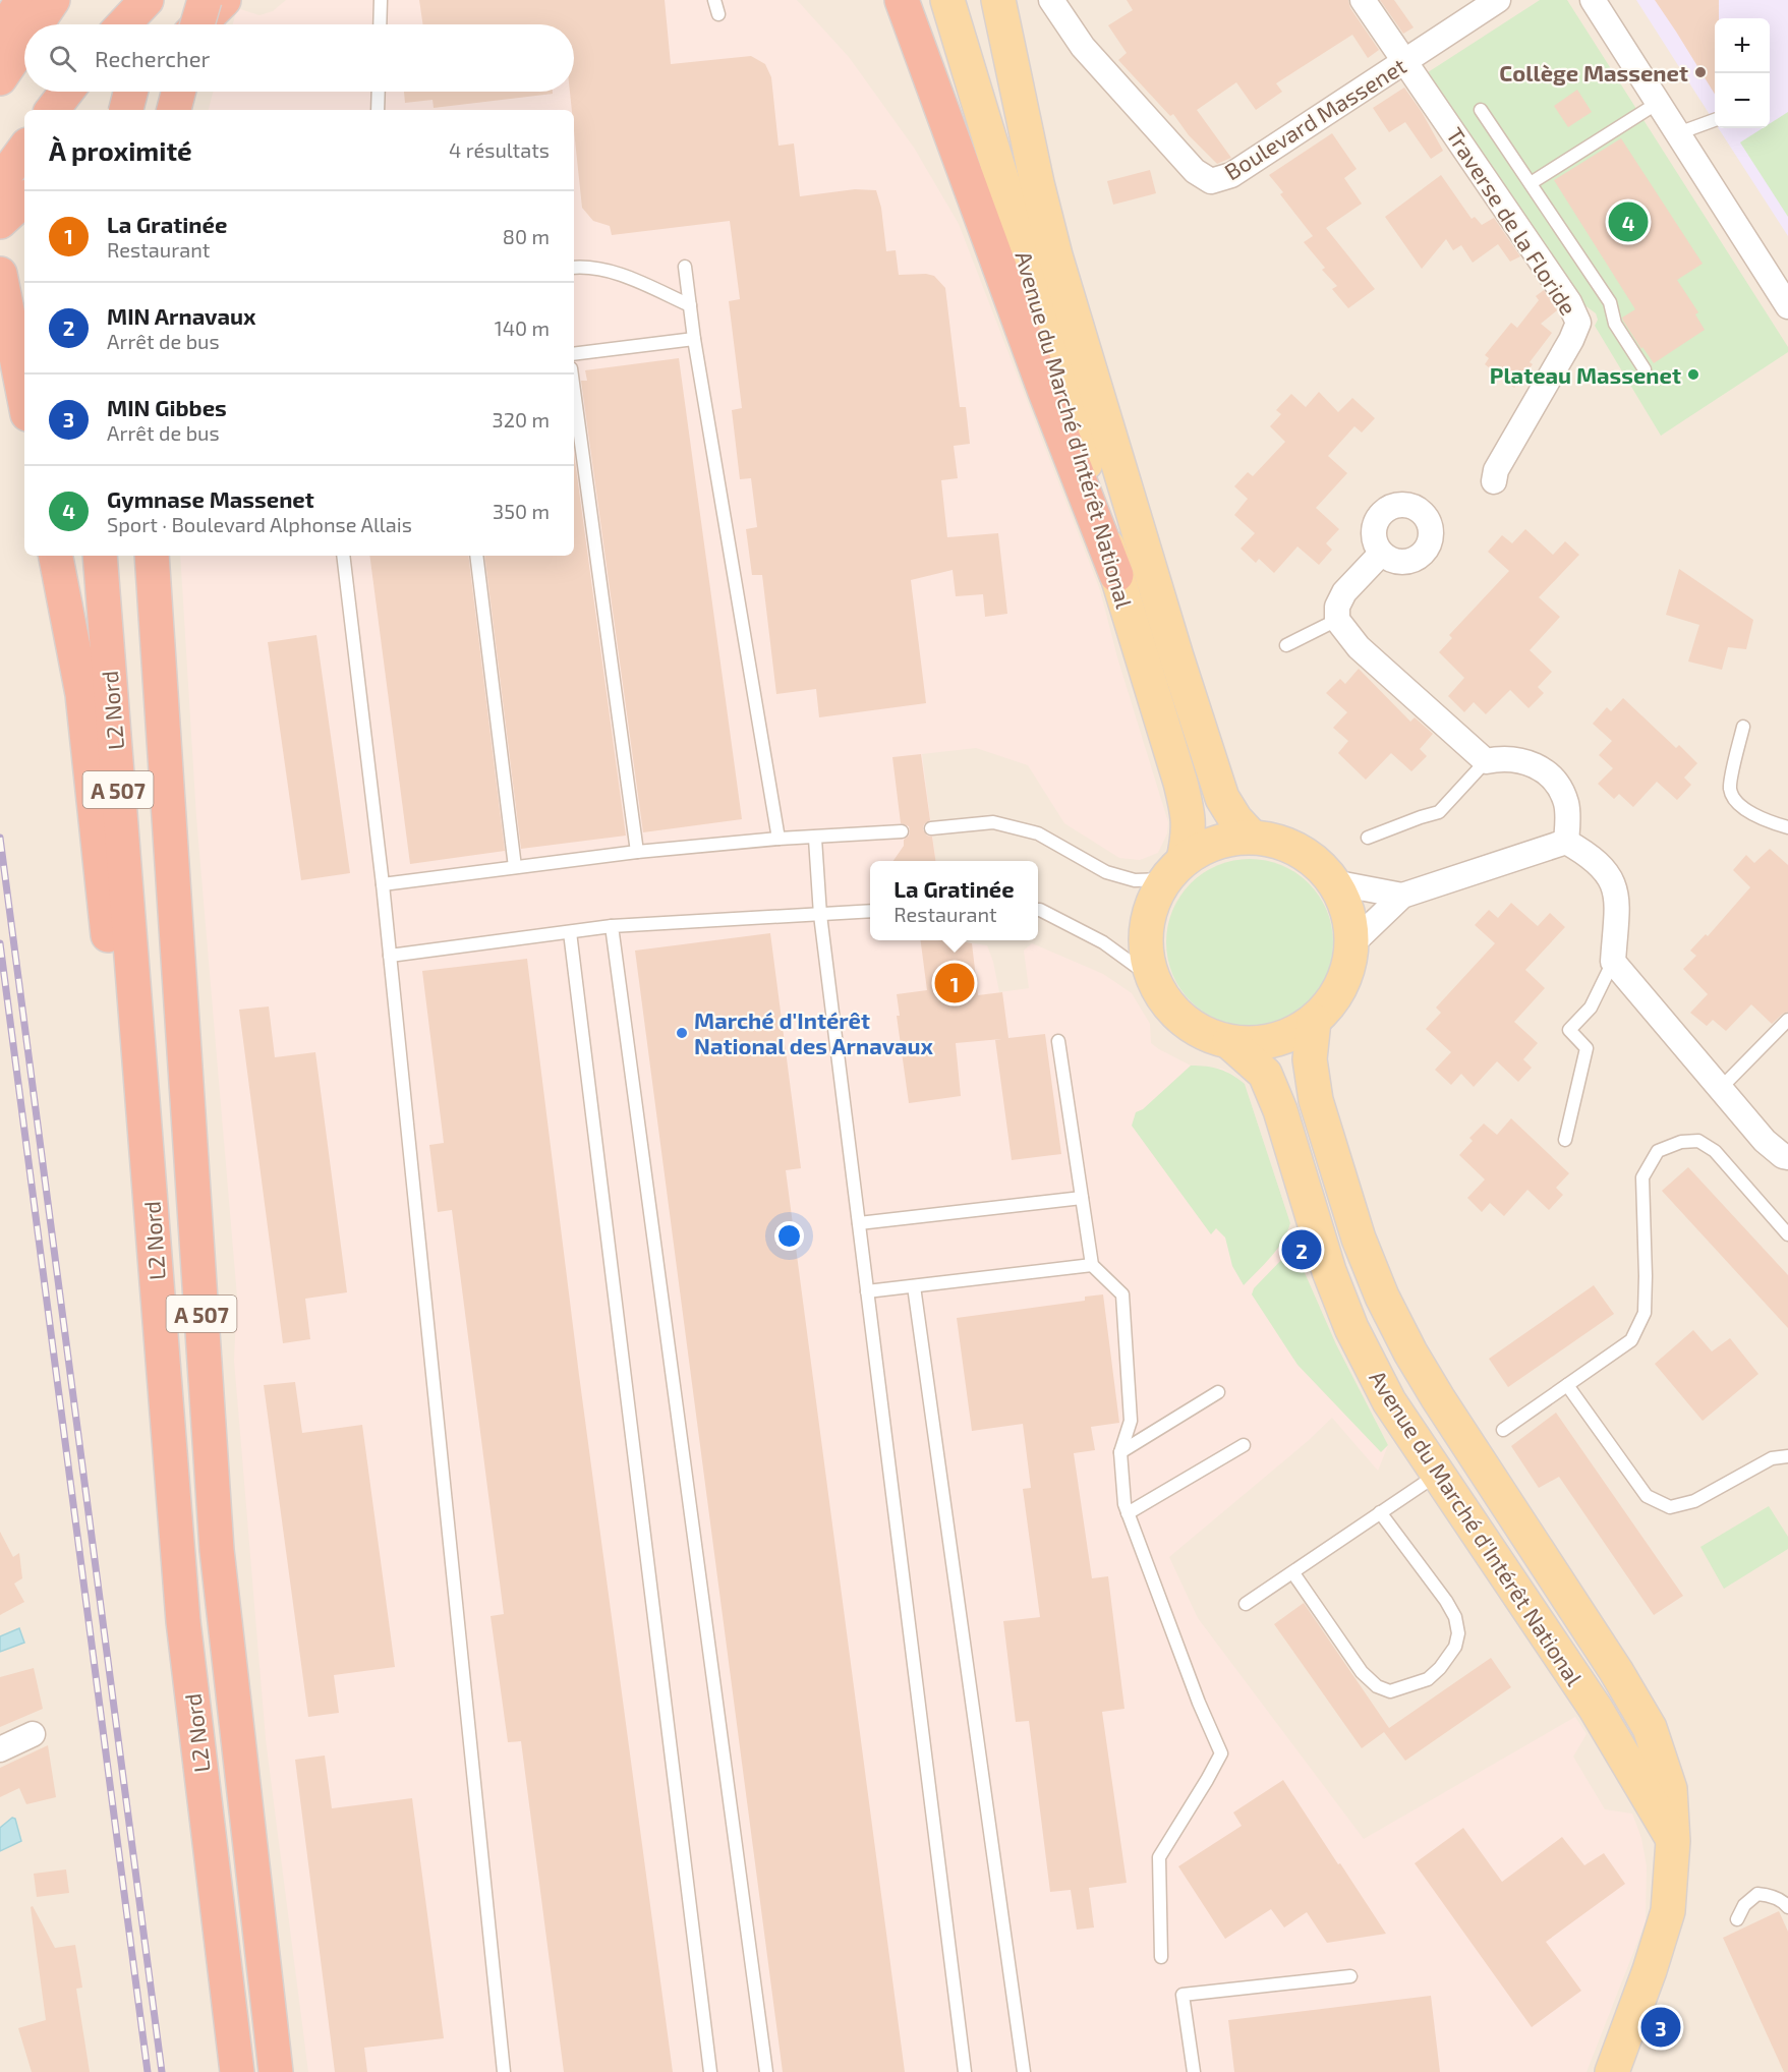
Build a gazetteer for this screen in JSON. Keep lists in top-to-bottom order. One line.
{"streets":{"highway":["L2 Nord","A 507"],"main road":["Avenue du Marché d'Intérêt National"],"street":["Boulevard Massenet","Traverse de la Floride"]},"crossings":[["Boulevard Massenet","Traverse de la Floride"]],"places":["Collège Massenet","Plateau Massenet","Marché d'Intérêt National des Arnavaux"],"page":{"map_buttons":["+","−"],"search":"Rechercher","heading":["À proximité","4 résultats"],"list":[{"mark":"1","name":"La Gratinée","note":"Restaurant","value":"80 m"},{"mark":"2","name":"MIN Arnavaux","note":"Arrêt de bus","value":"140 m"},{"mark":"3","name":"MIN Gibbes","note":"Arrêt de bus","value":"320 m"},{"mark":"4","name":"Gymnase Massenet","note":"Sport · Boulevard Alphonse Allais","value":"350 m"}],"pins":["4","1","2","3"],"popup":["La Gratinée","Restaurant"]}}
